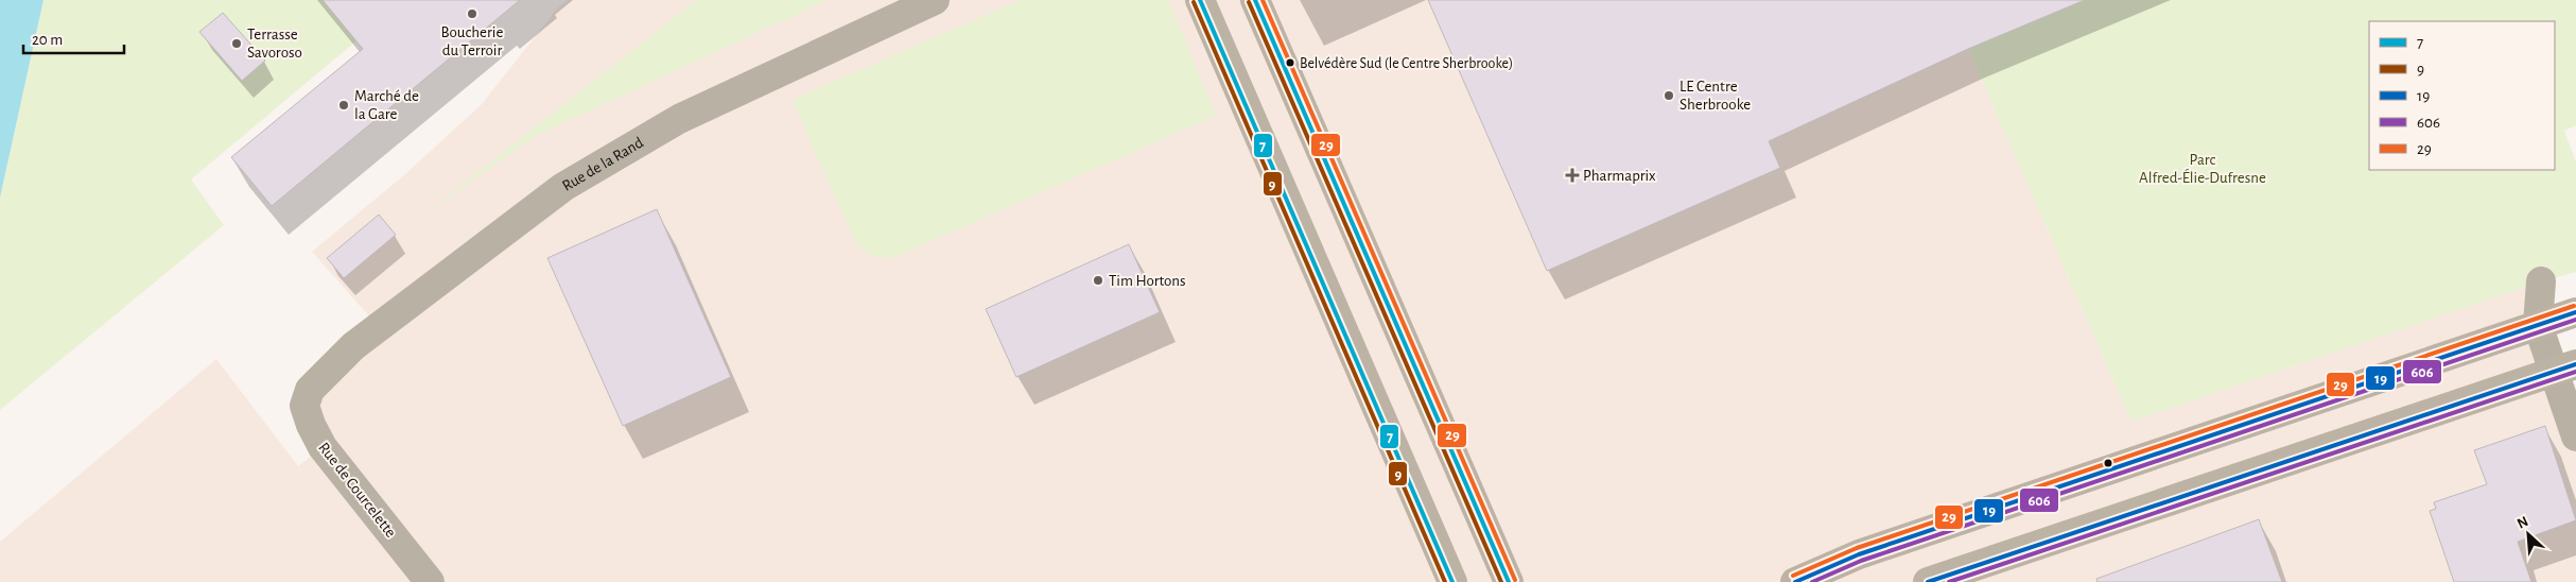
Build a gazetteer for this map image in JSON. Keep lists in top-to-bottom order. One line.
{"streets":{"street":["Rue de la Rand","Rue de Courcelette"]},"crossings":[["Rue de la Rand","Rue de Courcelette"]],"parks":["Parc Alfred-Élie-Dufresne"],"places":{"other":["Boucherie du Terroir","Terrasse Savoroso","Belvédère Sud (le Centre Sherbrooke)","LE Centre Sherbrooke","Marché de la Gare","Tim Hortons"],"health":["Pharmaprix"]},"lines":["transit line 7","transit line 29","transit line 9","transit line 19","transit line 606"],"legend":["7","9","19","606","29"],"scale_bar":"20 m","north":"top left"}
